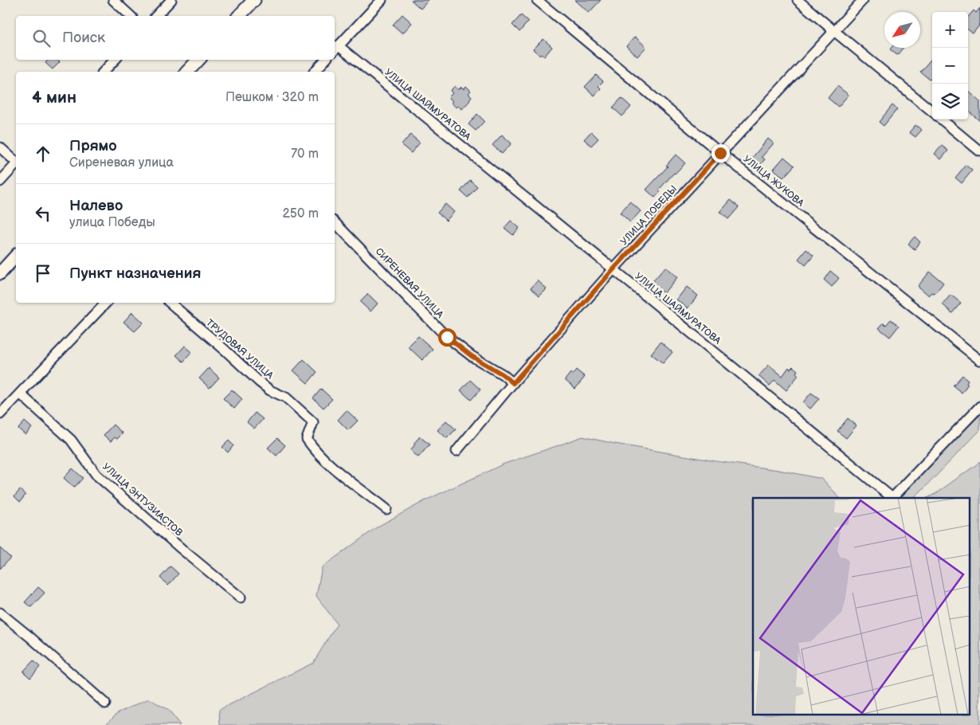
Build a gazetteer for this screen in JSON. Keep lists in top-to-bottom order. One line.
{"streets":{"street":["УЛИЦА ШАЙМУРАТОВА","УЛИЦА ЖУКОВА","УЛИЦА ПОБЕДЫ","СИРЕНЕВАЯ УЛИЦА","ТРУДОВАЯ УЛИЦА","УЛИЦА ЭНТУЗИАСТОВ"]},"crossings":[["УЛИЦА ШАЙМУРАТОВА","УЛИЦА ПОБЕДЫ"],["УЛИЦА ЖУКОВА","УЛИЦА ПОБЕДЫ"],["УЛИЦА ПОБЕДЫ","СИРЕНЕВАЯ УЛИЦА"]],"north":"bottom left","page":{"map_buttons":["+","−"],"search":"Поиск","heading":["4 мин","Пешком · 320 m"],"list":[["Прямо","Сиреневая улица","70 m"],["Налево","улица Победы","250 m"],"Пункт назначения"]}}
